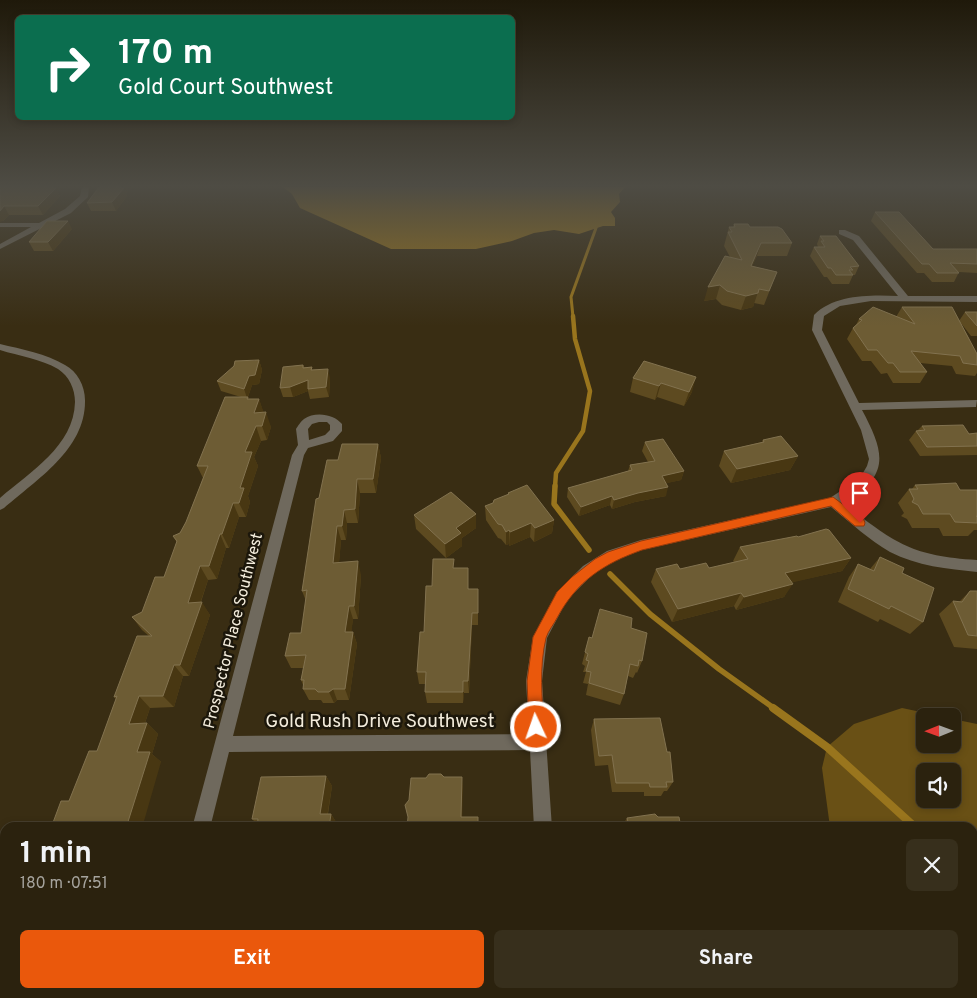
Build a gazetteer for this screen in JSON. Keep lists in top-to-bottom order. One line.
{"streets":{"street":["Prospector Place Southwest","Gold Rush Drive Southwest"]},"crossings":[["Prospector Place Southwest","Gold Rush Drive Southwest"]],"north":"left","page":{"turn":["170 m","Gold Court Southwest"],"heading":["1 min","180 m · 07:51"],"buttons":["Exit","Share"]}}
